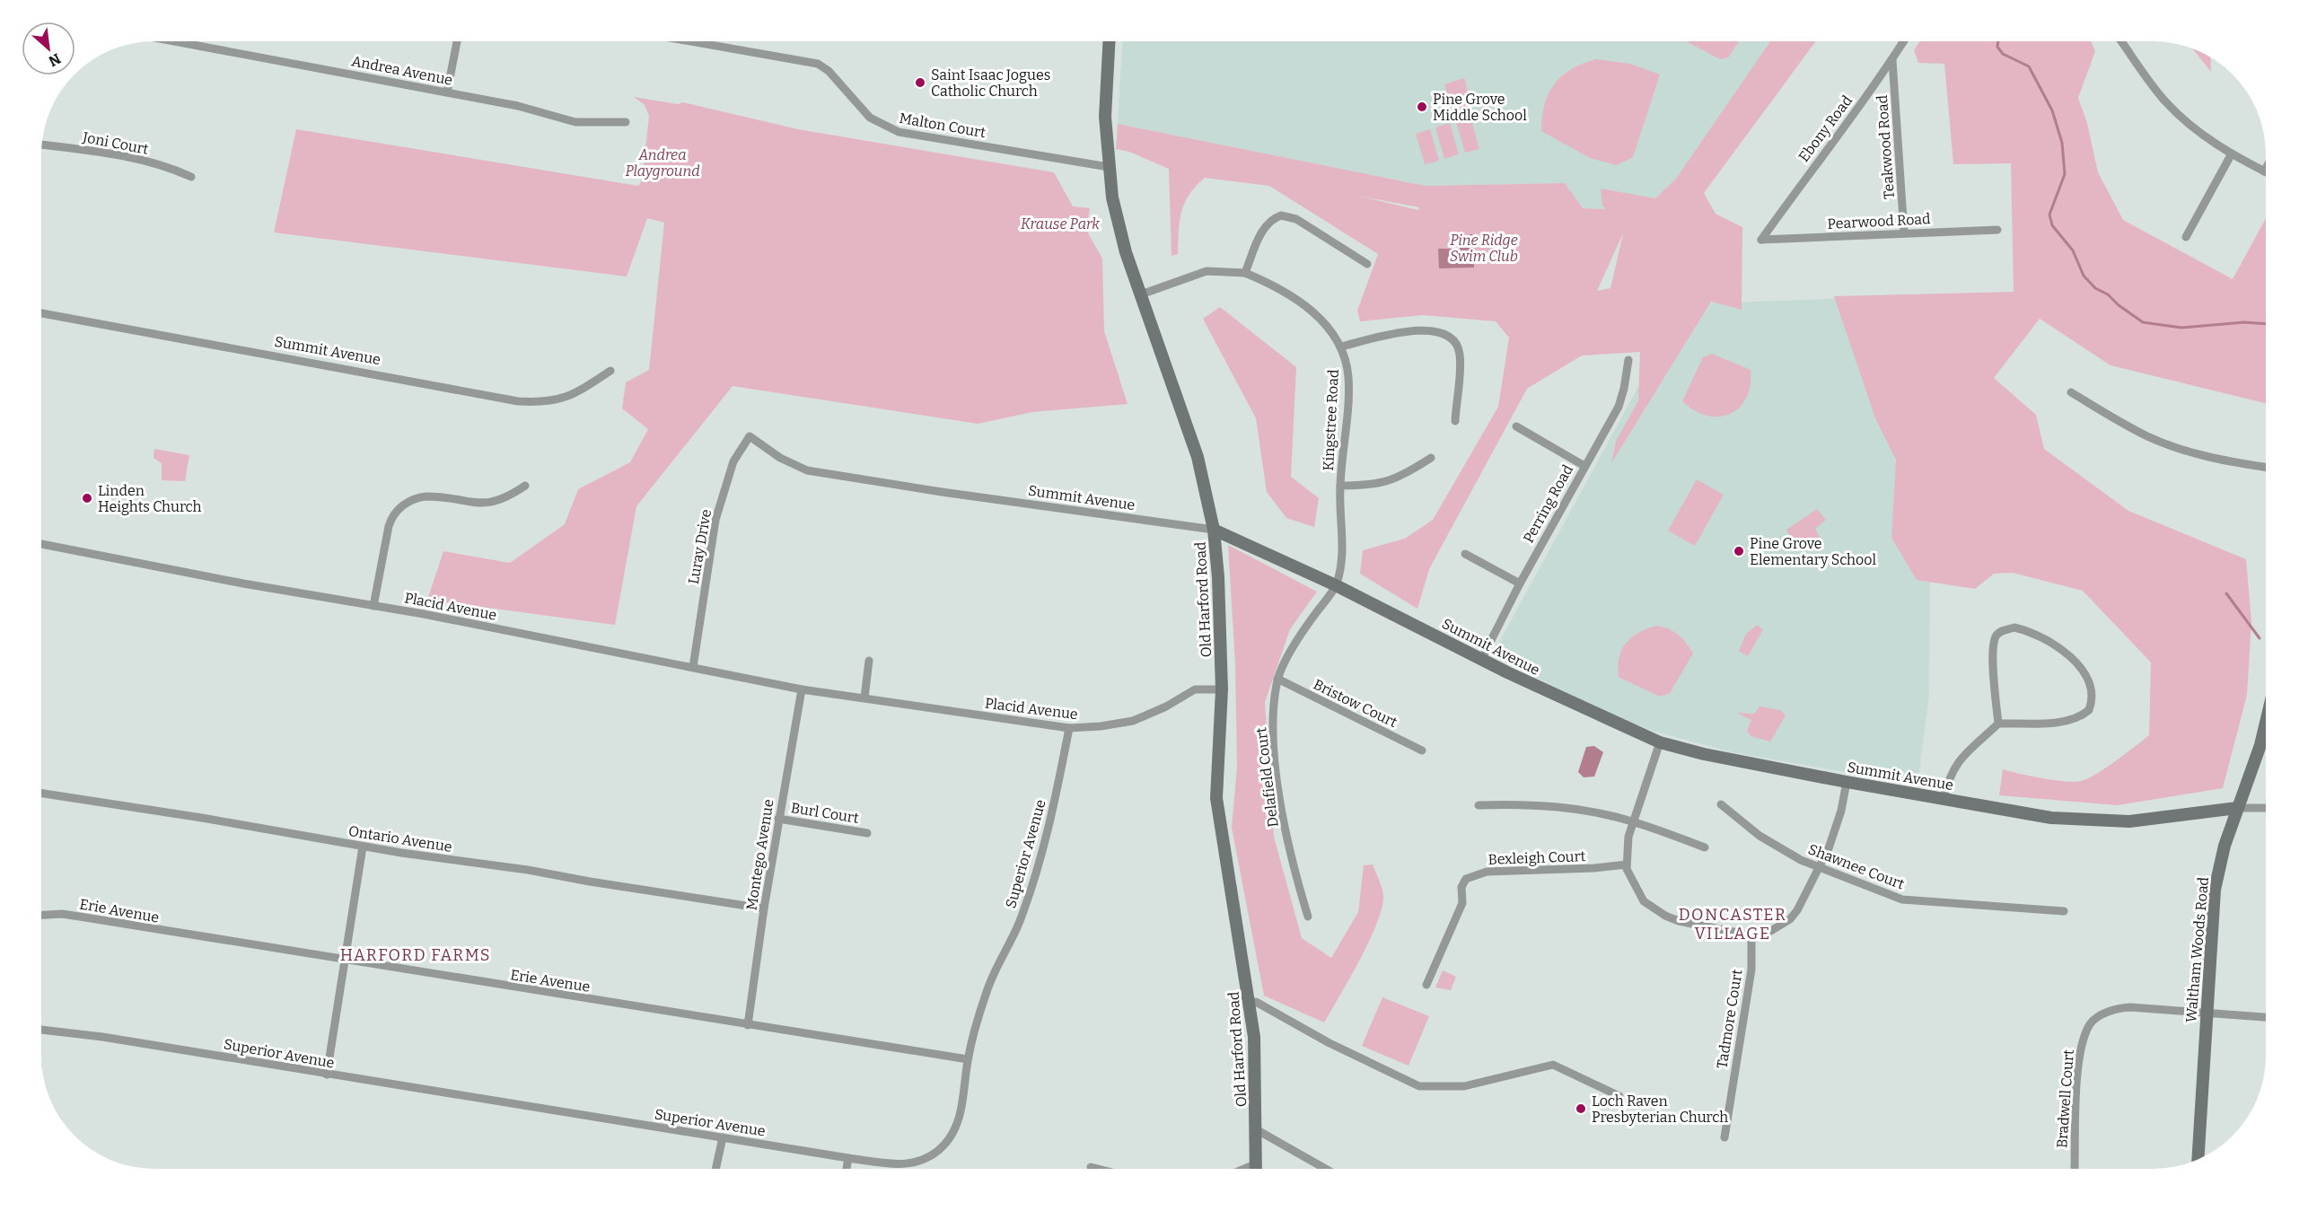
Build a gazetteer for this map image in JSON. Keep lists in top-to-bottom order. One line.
{"streets":{"street":["Andrea Avenue","Malton Court","Ebony Road","Joni Court","Teakwood Road","Pearwood Road","Summit Avenue","Kingstree Road","Perring Road","Luray Drive","Old Harford Road","Placid Avenue","Bristow Court","Delafield Court","Burl Court","Ontario Avenue","Superior Avenue","Montego Avenue","Bexleigh Court","Shawnee Court","Erie Avenue","Waltham Woods Road","Tadmore Court","Bradwell Court"]},"crossings":[["Malton Court","Old Harford Road"],["Ebony Road","Teakwood Road"],["Ebony Road","Pearwood Road"],["Teakwood Road","Pearwood Road"],["Summit Avenue","Kingstree Road"],["Summit Avenue","Perring Road"],["Summit Avenue","Luray Drive"],["Summit Avenue","Old Harford Road"],["Summit Avenue","Delafield Court"],["Summit Avenue","Waltham Woods Road"],["Kingstree Road","Old Harford Road"],["Kingstree Road","Delafield Court"],["Luray Drive","Placid Avenue"],["Old Harford Road","Placid Avenue"],["Placid Avenue","Superior Avenue"],["Placid Avenue","Montego Avenue"],["Bristow Court","Delafield Court"],["Burl Court","Montego Avenue"],["Ontario Avenue","Montego Avenue"],["Superior Avenue","Erie Avenue"],["Montego Avenue","Erie Avenue"],["Waltham Woods Road","Bradwell Court"]],"districts":["DONCASTER VILLAGE","HARFORD FARMS"],"parks":["Andrea Playground","Krause Park","Pine Ridge Swim Club"],"places":["Saint Isaac Jogues Catholic Church","Pine Grove Middle School","Linden Heights Church","Pine Grove Elementary School","Loch Raven Presbyterian Church"],"north":"bottom right"}
